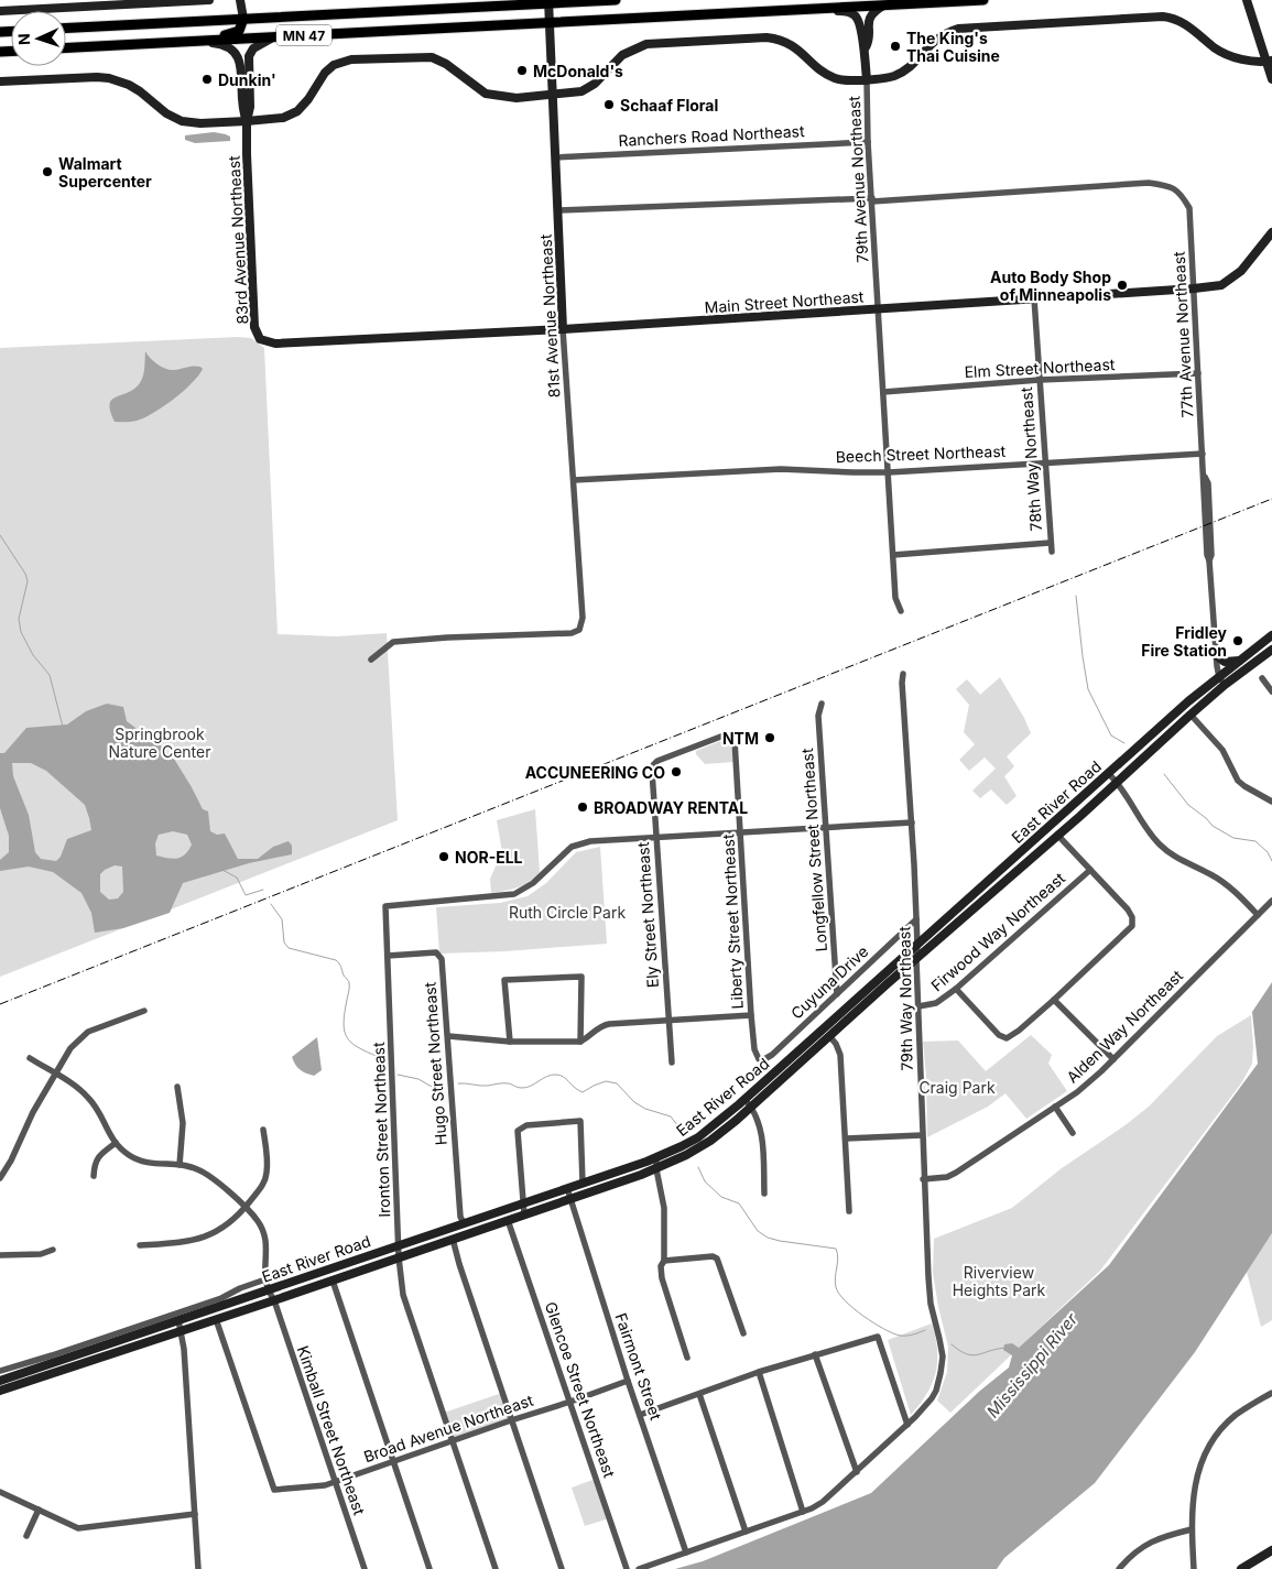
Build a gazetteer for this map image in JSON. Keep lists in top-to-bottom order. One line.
{"streets":{"main road":["MN 47"],"street":["Ranchers Road Northeast","79th Avenue Northeast","83rd Avenue Northeast","Main Street Northeast","81st Avenue Northeast","77th Avenue Northeast","Elm Street Northeast","Beech Street Northeast","78th Way Northeast","East River Road","Longfellow Street Northeast","Ely Street Northeast","Liberty Street Northeast","Firwood Way Northeast","Cuyuna Drive","79th Way Northeast","Alden Way Northeast","Hugo Street Northeast","Ironton Street Northeast","Fairmont Street","Glencoe Street Northeast","Broad Avenue Northeast","Kimball Street Northeast"]},"crossings":[["MN 47","79th Avenue Northeast"],["MN 47","83rd Avenue Northeast"],["MN 47","81st Avenue Northeast"],["Ranchers Road Northeast","79th Avenue Northeast"],["Ranchers Road Northeast","81st Avenue Northeast"],["79th Avenue Northeast","Main Street Northeast"],["79th Avenue Northeast","77th Avenue Northeast"],["83rd Avenue Northeast","Main Street Northeast"],["Main Street Northeast","81st Avenue Northeast"],["Main Street Northeast","77th Avenue Northeast"],["Main Street Northeast","78th Way Northeast"],["81st Avenue Northeast","Beech Street Northeast"],["77th Avenue Northeast","Elm Street Northeast"],["77th Avenue Northeast","Beech Street Northeast"],["77th Avenue Northeast","East River Road"],["Elm Street Northeast","78th Way Northeast"],["Beech Street Northeast","78th Way Northeast"],["East River Road","79th Way Northeast"],["East River Road","Hugo Street Northeast"],["East River Road","Ironton Street Northeast"],["East River Road","Fairmont Street"],["East River Road","Glencoe Street Northeast"],["East River Road","Broad Avenue Northeast"],["East River Road","Kimball Street Northeast"],["Longfellow Street Northeast","Cuyuna Drive"],["Ely Street Northeast","Liberty Street Northeast"],["Ely Street Northeast","Ironton Street Northeast"],["Liberty Street Northeast","Cuyuna Drive"],["Firwood Way Northeast","79th Way Northeast"],["Cuyuna Drive","79th Way Northeast"],["79th Way Northeast","Alden Way Northeast"],["Hugo Street Northeast","Ironton Street Northeast"],["Ironton Street Northeast","Broad Avenue Northeast"],["Fairmont Street","Broad Avenue Northeast"],["Glencoe Street Northeast","Broad Avenue Northeast"],["Broad Avenue Northeast","Kimball Street Northeast"]],"water":["Mississippi River"],"parks":["Springbrook Nature Center","Ruth Circle Park","Craig Park","Riverview Heights Park"],"places":["The King's Thai Cuisine","McDonald's","Dunkin'","Schaaf Floral","Walmart Supercenter","Auto Body Shop of Minneapolis","Fridley Fire Station","NTM","ACCUNEERING CO","BROADWAY RENTAL","NOR-ELL"],"north":"left"}
